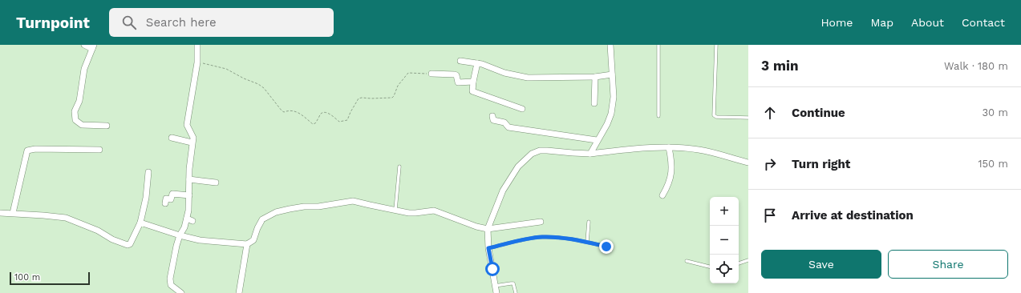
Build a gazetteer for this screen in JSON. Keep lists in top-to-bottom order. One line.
{"scale_bar":"100 m","page":{"header":"Turnpoint","search":"Search here","nav":["Home","Map","About","Contact"],"heading":["3 min","Walk · 180 m"],"list":[["Continue","30 m"],["Turn right","150 m"],"Arrive at destination"],"map_buttons":["+","−"],"buttons":["Save","Share"],"scale":"100 m"}}
